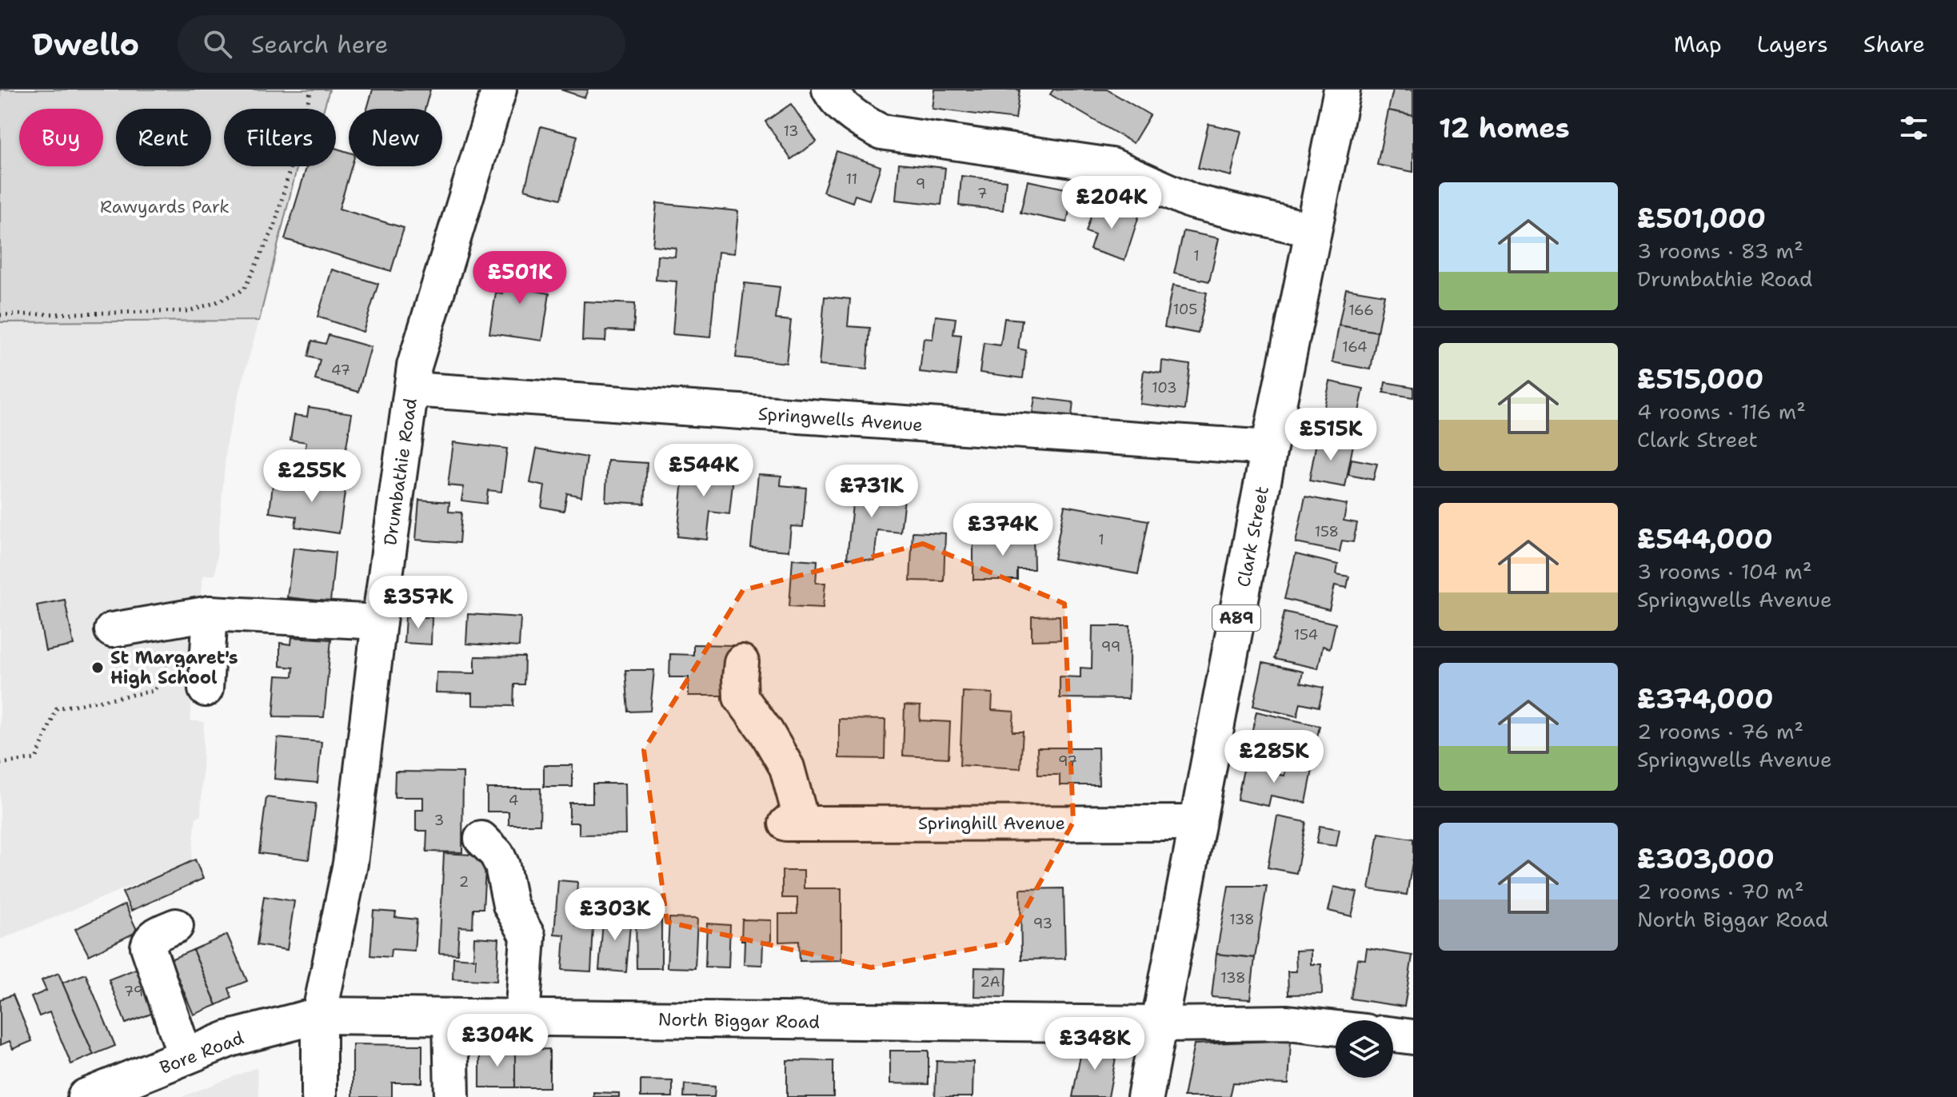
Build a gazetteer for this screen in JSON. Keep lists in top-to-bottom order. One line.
{"streets":{"main road":["Clark Street","A89","North Biggar Road","Bore Road"],"street":["Springwells Avenue","Drumbathie Road","Springhill Avenue"]},"crossings":[["Springwells Avenue","Drumbathie Road"],["Springwells Avenue","Clark Street"],["Drumbathie Road","North Biggar Road"],["Drumbathie Road","Bore Road"],["Clark Street","Springhill Avenue"],["Clark Street","North Biggar Road"],["North Biggar Road","Bore Road"]],"parks":["Rawyards Park"],"places":["St Margaret's High School"],"house_numbers":["13","11","9","7","1","105","166","164","47","103","158","1","154","99","97","4","3","2","138","93","1","138","2A","79"],"page":{"header":"Dwello","search":"Search here","nav":["Map","Layers","Share"],"heading":"12 homes","chip":["Buy","Rent","Filters","New"],"list":[{"name":"£501,000","note":"3 rooms · 83 m² · Drumbathie Road"},{"name":"£515,000","note":"4 rooms · 116 m² · Clark Street"},{"name":"£544,000","note":"3 rooms · 104 m² · Springwells Avenue"},{"name":"£374,000","note":"2 rooms · 76 m² · Springwells Avenue"},{"name":"£303,000","note":"2 rooms · 70 m² · North Biggar Road"}],"price":["£204K","£501K","£515K","£544K","£255K","£731K","£374K","£357K","£285K","£303K","£304K","£348K"]}}
